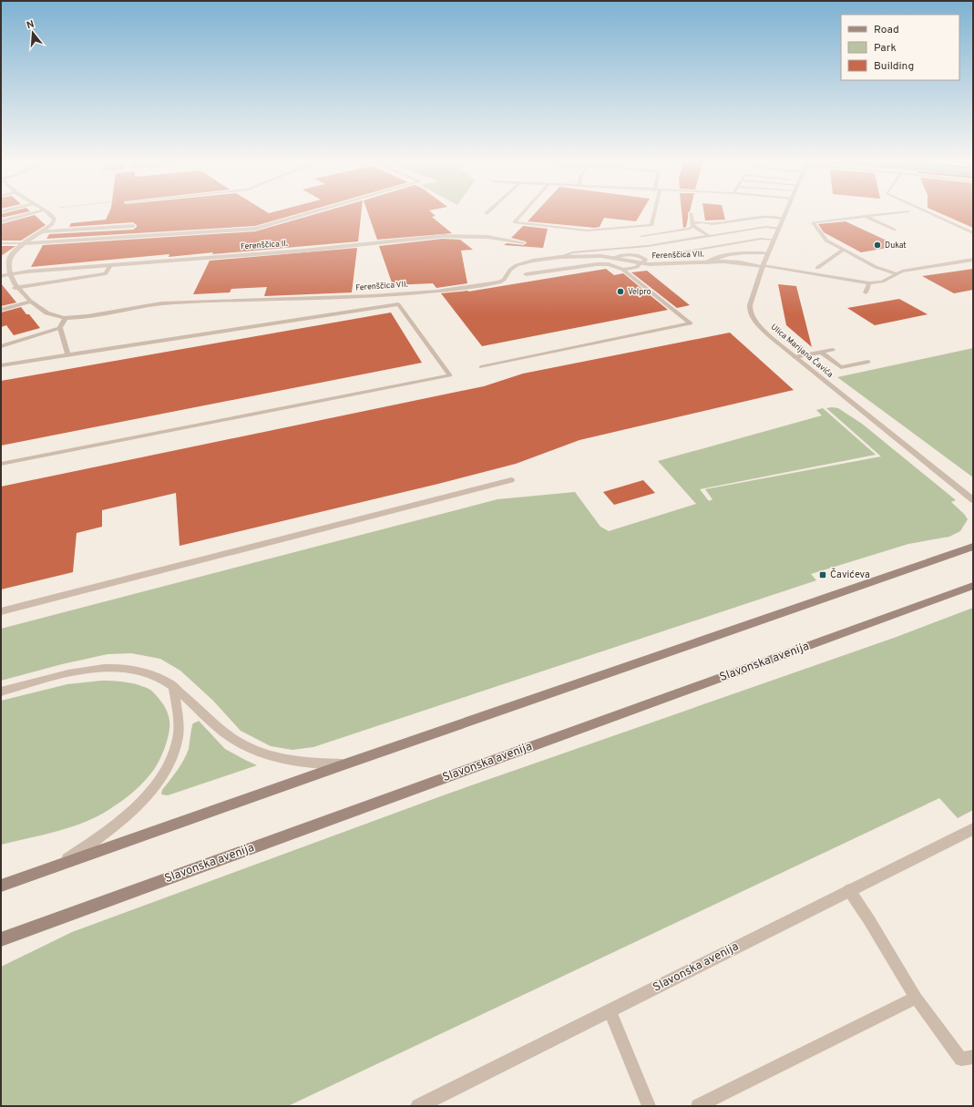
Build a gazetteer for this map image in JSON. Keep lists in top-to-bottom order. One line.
{"streets":{"main road":["Slavonska avenija"],"street":["Ferenščica II.","Ferenščica VII.","Ulica Marijana Čavića"]},"crossings":[["Ferenščica VII.","Ulica Marijana Čavića"]],"places":{"other":["Dukat","Velpro"],"transit":["Čavićeva"]},"legend":["Road","Park","Building"],"north":"top"}
